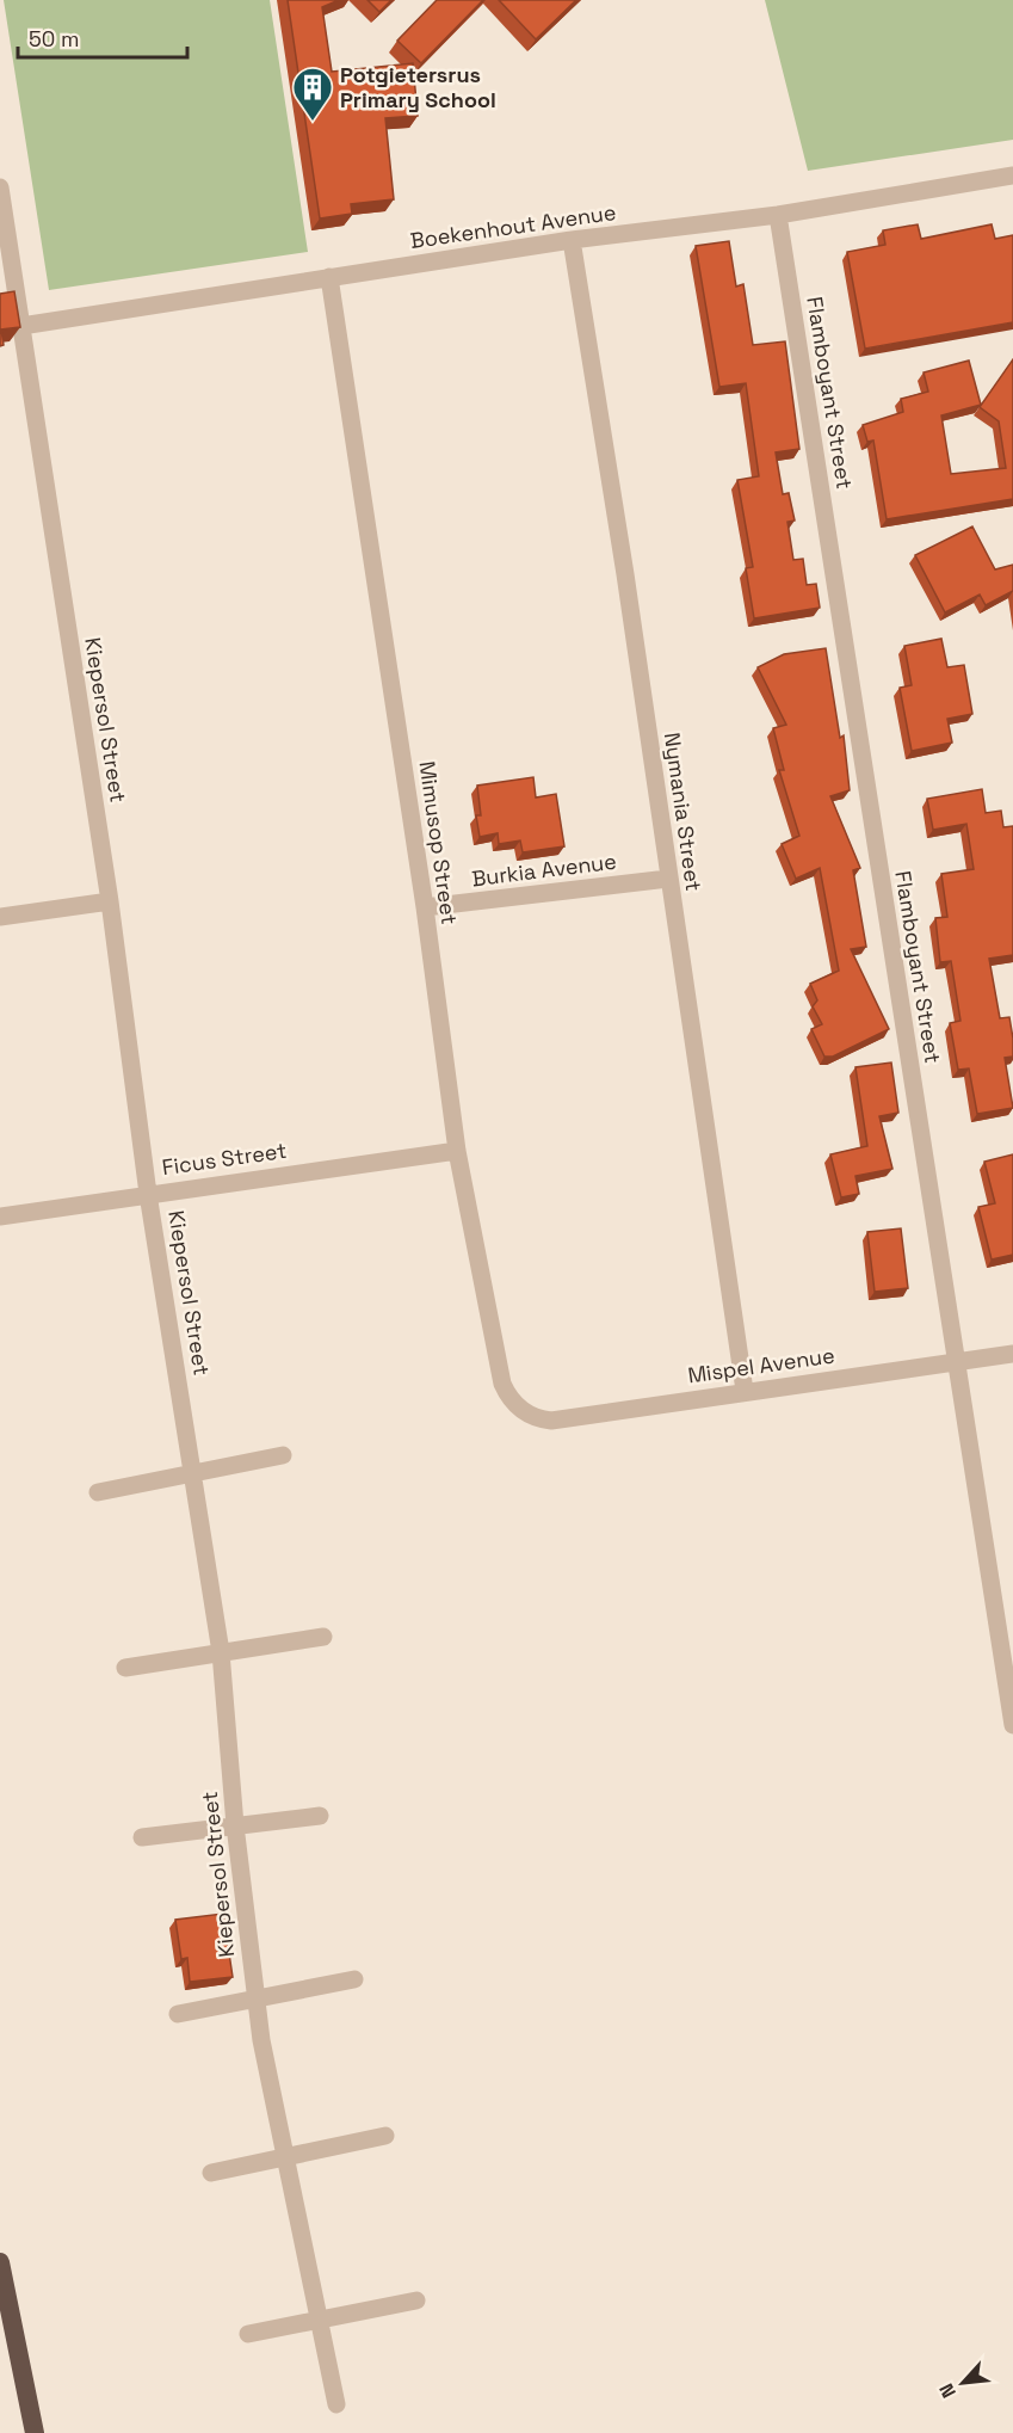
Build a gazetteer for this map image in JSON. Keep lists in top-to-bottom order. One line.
{"streets":{"street":["Boekenhout Avenue","Flamboyant Street","Kiepersol Street","Nymania Street","Mimusop Street","Burkia Avenue","Ficus Street","Mispel Avenue"]},"crossings":[["Boekenhout Avenue","Flamboyant Street"],["Boekenhout Avenue","Kiepersol Street"],["Boekenhout Avenue","Nymania Street"],["Boekenhout Avenue","Mimusop Street"],["Flamboyant Street","Mispel Avenue"],["Kiepersol Street","Ficus Street"],["Nymania Street","Burkia Avenue"],["Nymania Street","Mispel Avenue"],["Mimusop Street","Burkia Avenue"],["Mimusop Street","Ficus Street"],["Mimusop Street","Mispel Avenue"]],"places":{"building":["Potgietersrus Primary School"]},"scale_bar":"50 m","north":"bottom left"}
